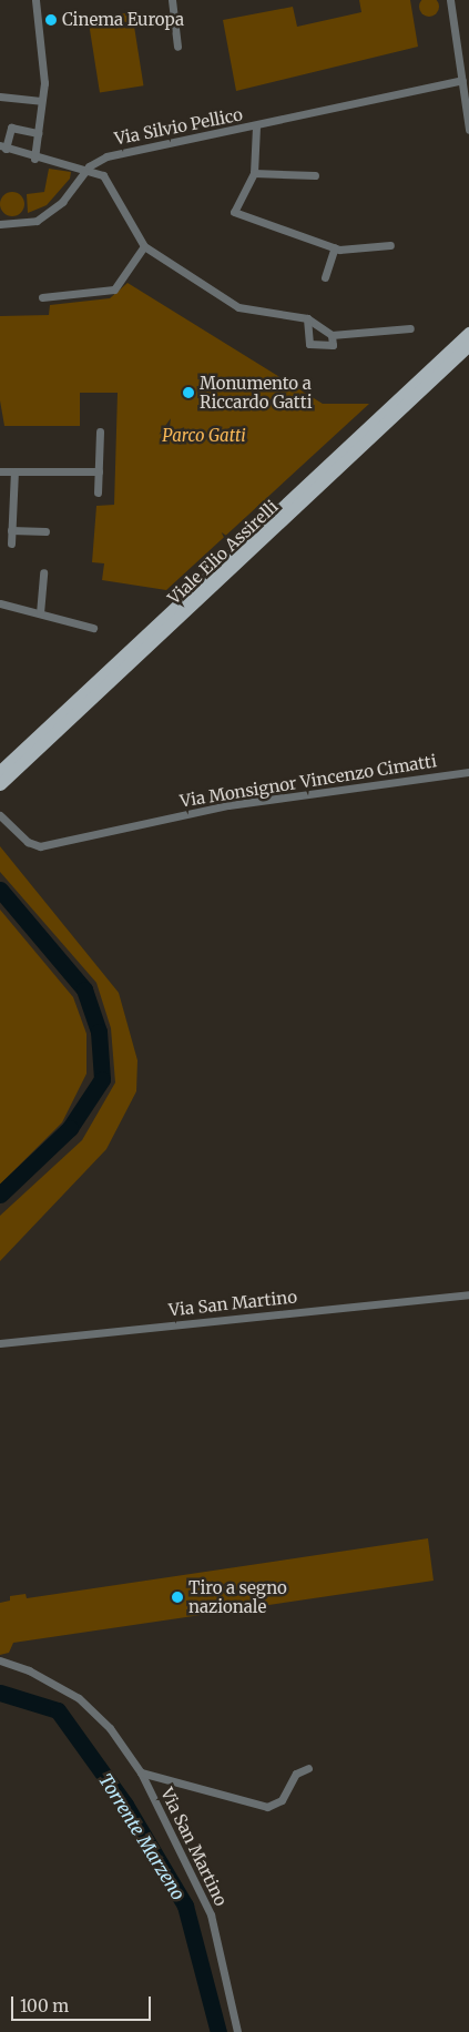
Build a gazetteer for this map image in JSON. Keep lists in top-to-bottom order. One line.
{"streets":{"main road":["Viale Elio Assirelli"],"street":["Via Silvio Pellico","Via Monsignor Vincenzo Cimatti","Via San Martino"]},"water":["Torrente Marzeno"],"parks":["Parco Gatti"],"places":["Cinema Europa","Monumento a Riccardo Gatti","Tiro a segno nazionale"],"scale_bar":"100 m"}
